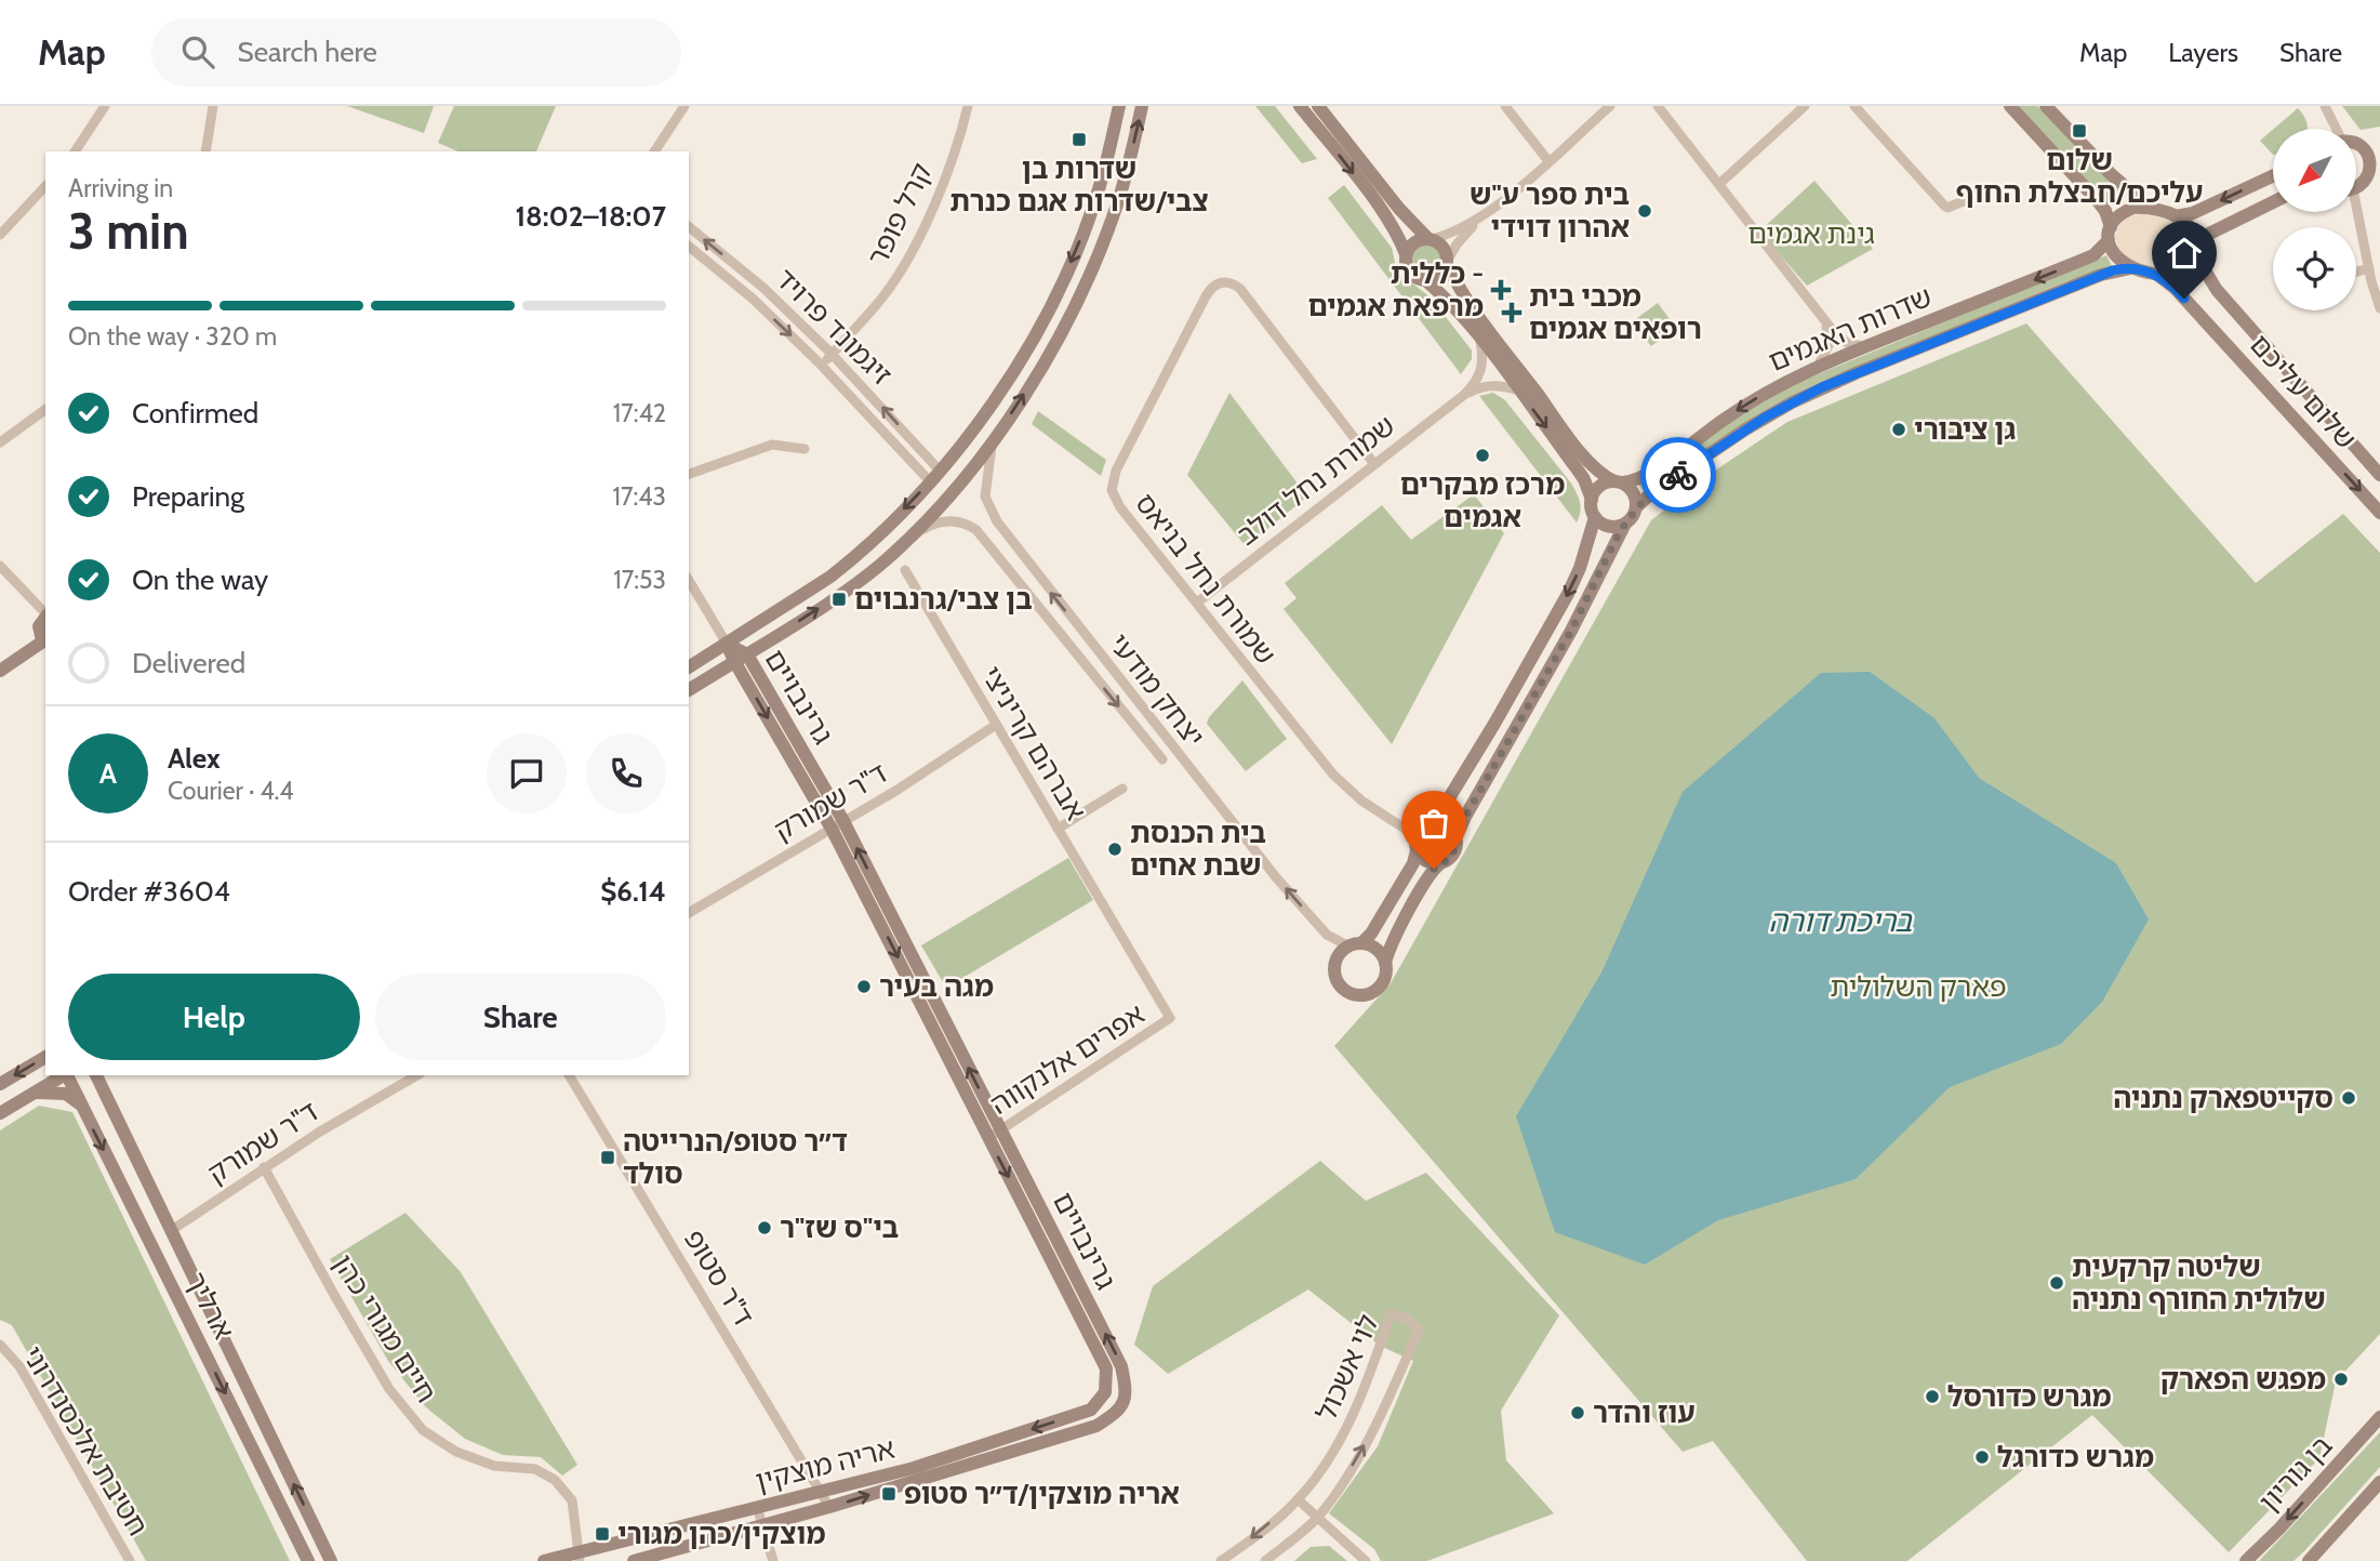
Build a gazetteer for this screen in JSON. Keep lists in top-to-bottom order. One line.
{"streets":{"street":["קרל פופר","זיגמונד פרויד","שדרות האגמים","שלום עליכם","שמורת נחל דולב","שמורת נחל בניאס","יצחק מודעי","גרינבויים","אברהם קריניצי","ד\"ר שמורק","אפרים אלנקווה","ד\"ר סטופ","ארליך","חיים מגורי כהן","לוי אשכול","חטיבת אלכסנדרוני","אריה מוצקין","בן גוריון"]},"crossings":[["קרל פופר","זיגמונד פרויד"],["שדרות האגמים","שלום עליכם"],["שמורת נחל דולב","שמורת נחל בניאס"],["גרינבויים","ד\"ר שמורק"],["גרינבויים","אפרים אלנקווה"],["גרינבויים","אריה מוצקין"],["אברהם קריניצי","ד\"ר שמורק"],["אברהם קריניצי","אפרים אלנקווה"],["ד\"ר שמורק","ארליך"],["ד\"ר שמורק","חיים מגורי כהן"],["ד\"ר סטופ","אריה מוצקין"],["חיים מגורי כהן","אריה מוצקין"]],"water":["בריכת דורה"],"parks":["גינת אגמים","פארק השלולית"],"places":{"transit":["שלום עליכם/חבצלת החוף","שדרות בן צבי/שדרות אגם כנרת","בן צבי/גרנבוים","ד״ר סטופ/הנרייטה סולד","אריה מוצקין/ד״ר סטופ","מוצקין/כהן מגורי"],"other":["בית ספר ע\"ש אהרון דוידי","גן ציבורי","מרכז מבקרים אגמים","בית הכנסת שבת אחים","מגה בעיר","סקייטפארק נתניה","בי\"ס שז\"ר","שליטה קרקעית שלולית החורף נתניה","מפגש הפארק","מגרש כדורסל","עוז והדר","מגרש כדורגל"],"health":["כללית - מרפאת אגמים","מכבי בית רופאים אגמים"]},"north":"bottom left","page":{"header":"Map","search":"Search here","nav":["Map","Layers","Share"],"heading":["3 min","Arriving in","18:02–18:07"],"panel":["Alex","Courier · 4.4","Order #3604","$6.14"],"bar":"On the way · 320 m","list":[["Confirmed","17:42"],["Preparing","17:43"],["On the way","17:53"],"Delivered"],"round":"A","buttons":["Help","Share"]}}
